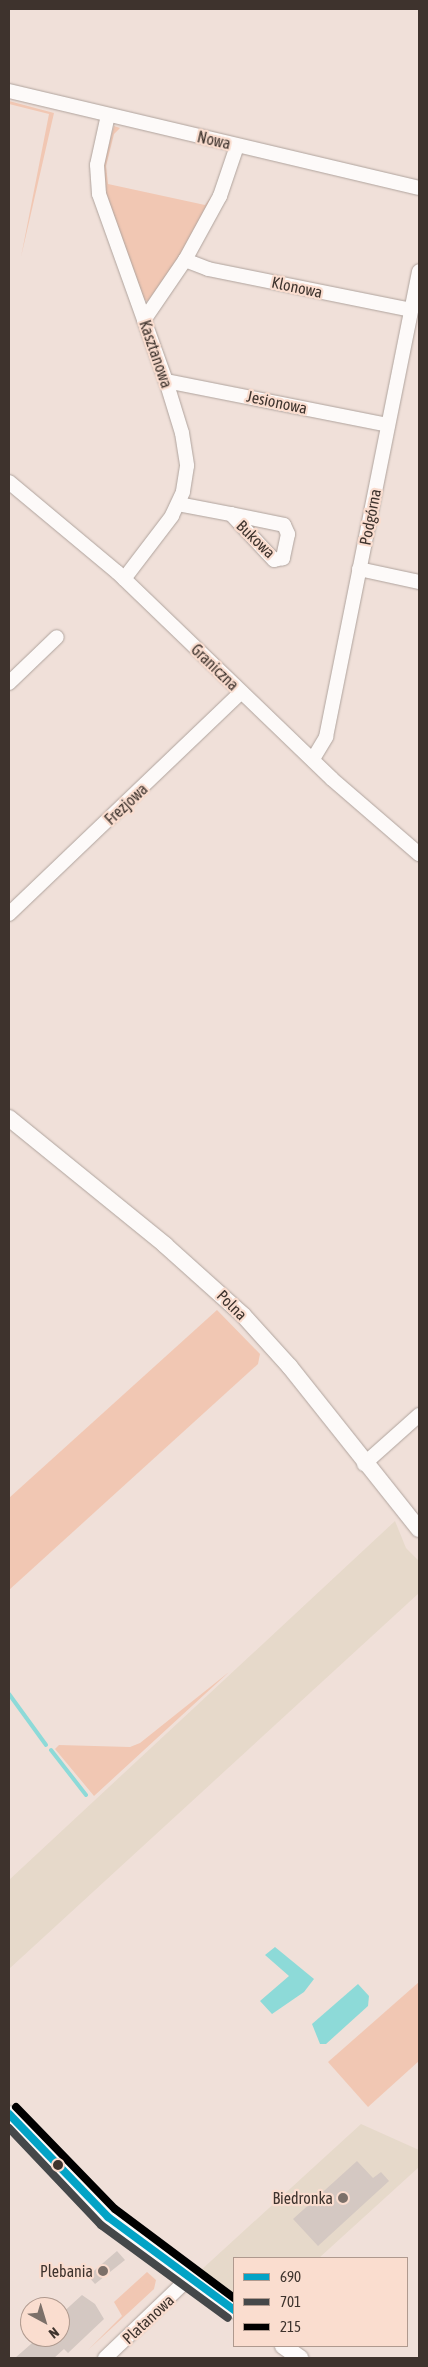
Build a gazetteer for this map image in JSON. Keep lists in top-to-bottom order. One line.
{"streets":{"street":["Nowa","Klonowa","Kasztanowa","Jesionowa","Podgórna","Bukowa","Graniczna","Frezjowa","Polna","Platanowa"]},"crossings":[["Nowa","Kasztanowa"],["Klonowa","Podgórna"],["Kasztanowa","Jesionowa"],["Kasztanowa","Bukowa"],["Kasztanowa","Graniczna"],["Jesionowa","Podgórna"],["Podgórna","Graniczna"],["Graniczna","Frezjowa"]],"places":["Biedronka","Plebania"],"lines":["transit line 215","transit line 690","transit line 701"],"legend":["690","701","215"],"north":"bottom right"}
